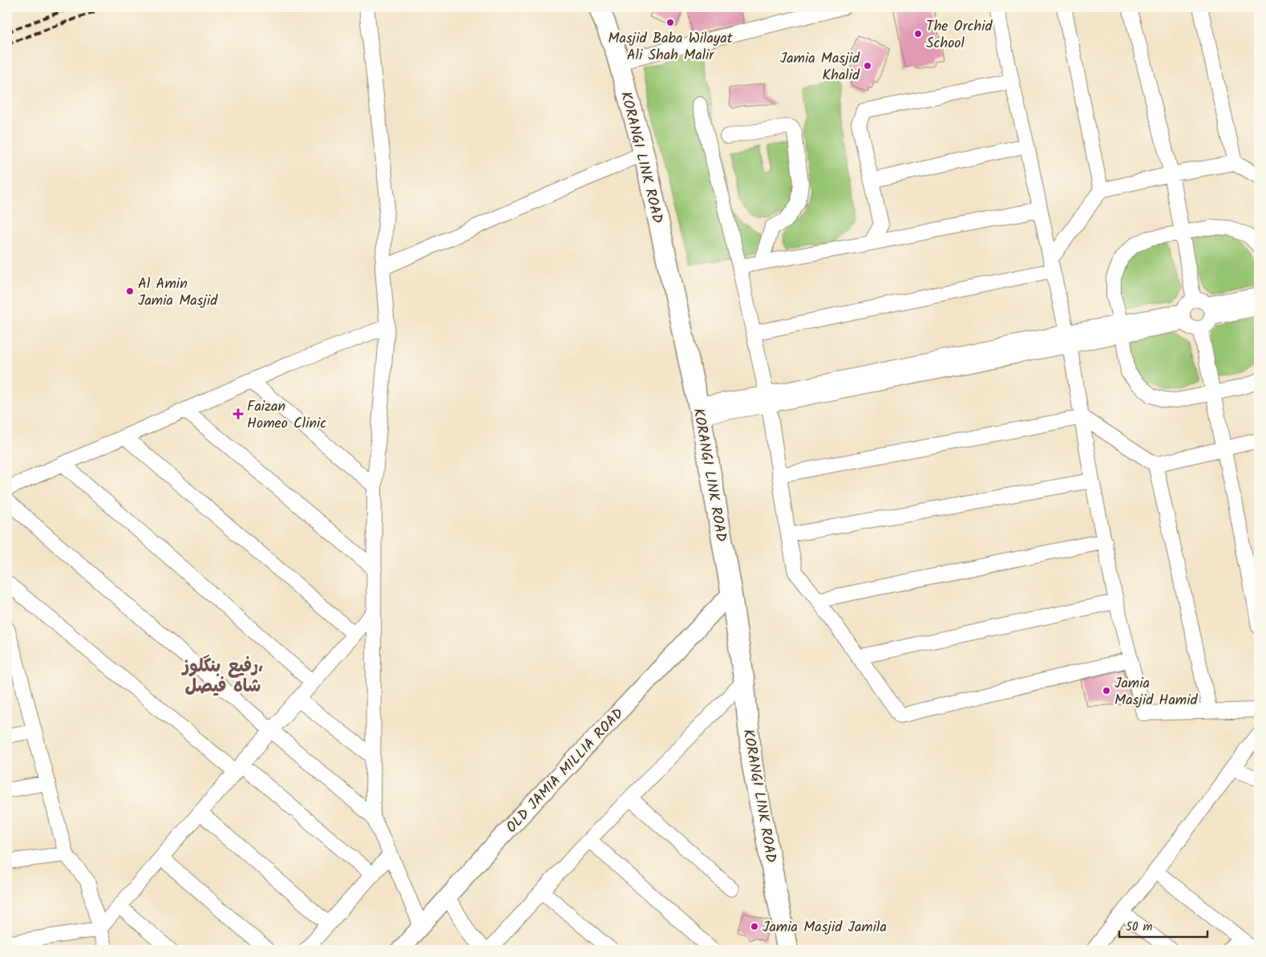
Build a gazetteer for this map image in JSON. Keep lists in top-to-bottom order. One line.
{"streets":{"main road":["KORANGI LINK ROAD"],"street":["OLD JAMIA MILLIA ROAD"]},"crossings":[["KORANGI LINK ROAD","OLD JAMIA MILLIA ROAD"]],"districts":["رفیع بنگلوز، شاہ فیصل"],"places":{"other":["Masjid Baba Wilayat Ali Shah Malir","The Orchid School","Jamia Masjid Khalid","Al Amin Jamia Masjid","Jamia Masjid Hamid","Jamia Masjid Jamila"],"health":["Faizan Homeo Clinic"]},"scale_bar":"50 m"}
